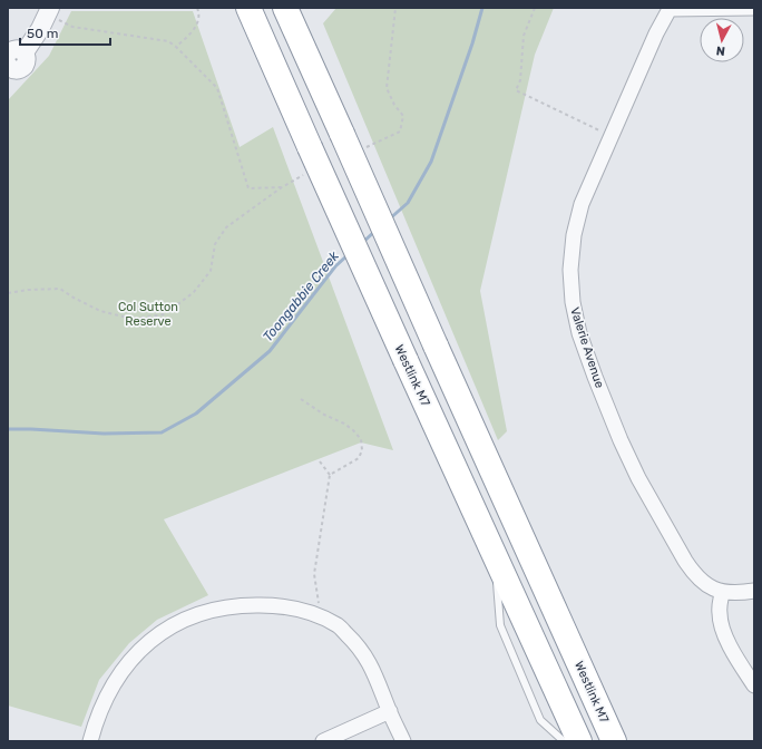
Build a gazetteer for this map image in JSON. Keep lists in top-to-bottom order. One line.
{"streets":{"highway":["Westlink M7"],"street":["Valerie Avenue"]},"water":["Toongabbie Creek"],"parks":["Col Sutton Reserve"],"scale_bar":"50 m","north":"bottom"}
